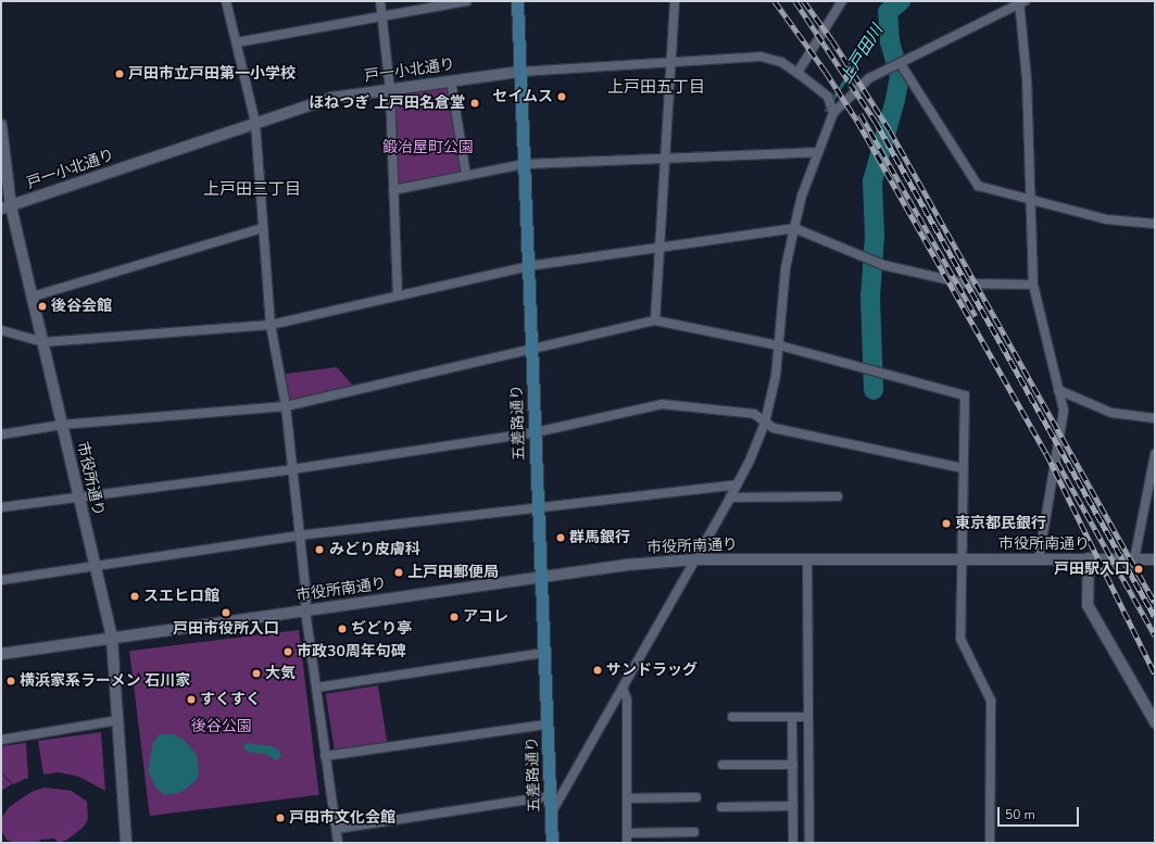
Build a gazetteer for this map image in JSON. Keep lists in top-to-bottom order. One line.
{"streets":{"main road":["五差路通り"],"street":["戸一小北通り","市役所通り","市役所南通り"]},"crossings":[["戸一小北通り","五差路通り"],["戸一小北通り","市役所通り"],["五差路通り","市役所南通り"],["市役所通り","市役所南通り"]],"districts":["上戸田五丁目","上戸田三丁目"],"water":["上戸田川"],"parks":["鍛冶屋町公園","後谷公園"],"places":["戸田市立戸田第一小学校","セイムス","ほねつぎ 上戸田名倉堂","後谷会館","東京都民銀行","群馬銀行","みどり皮膚科","戸田駅入口","上戸田郵便局","スエヒロ館","戸田市役所入口","アコレ","ぢどり亭","市政30周年句碑","サンドラッグ","大気","横浜家系ラーメン 石川家","すくすく","戸田市文化会館"],"scale_bar":"50 m"}
